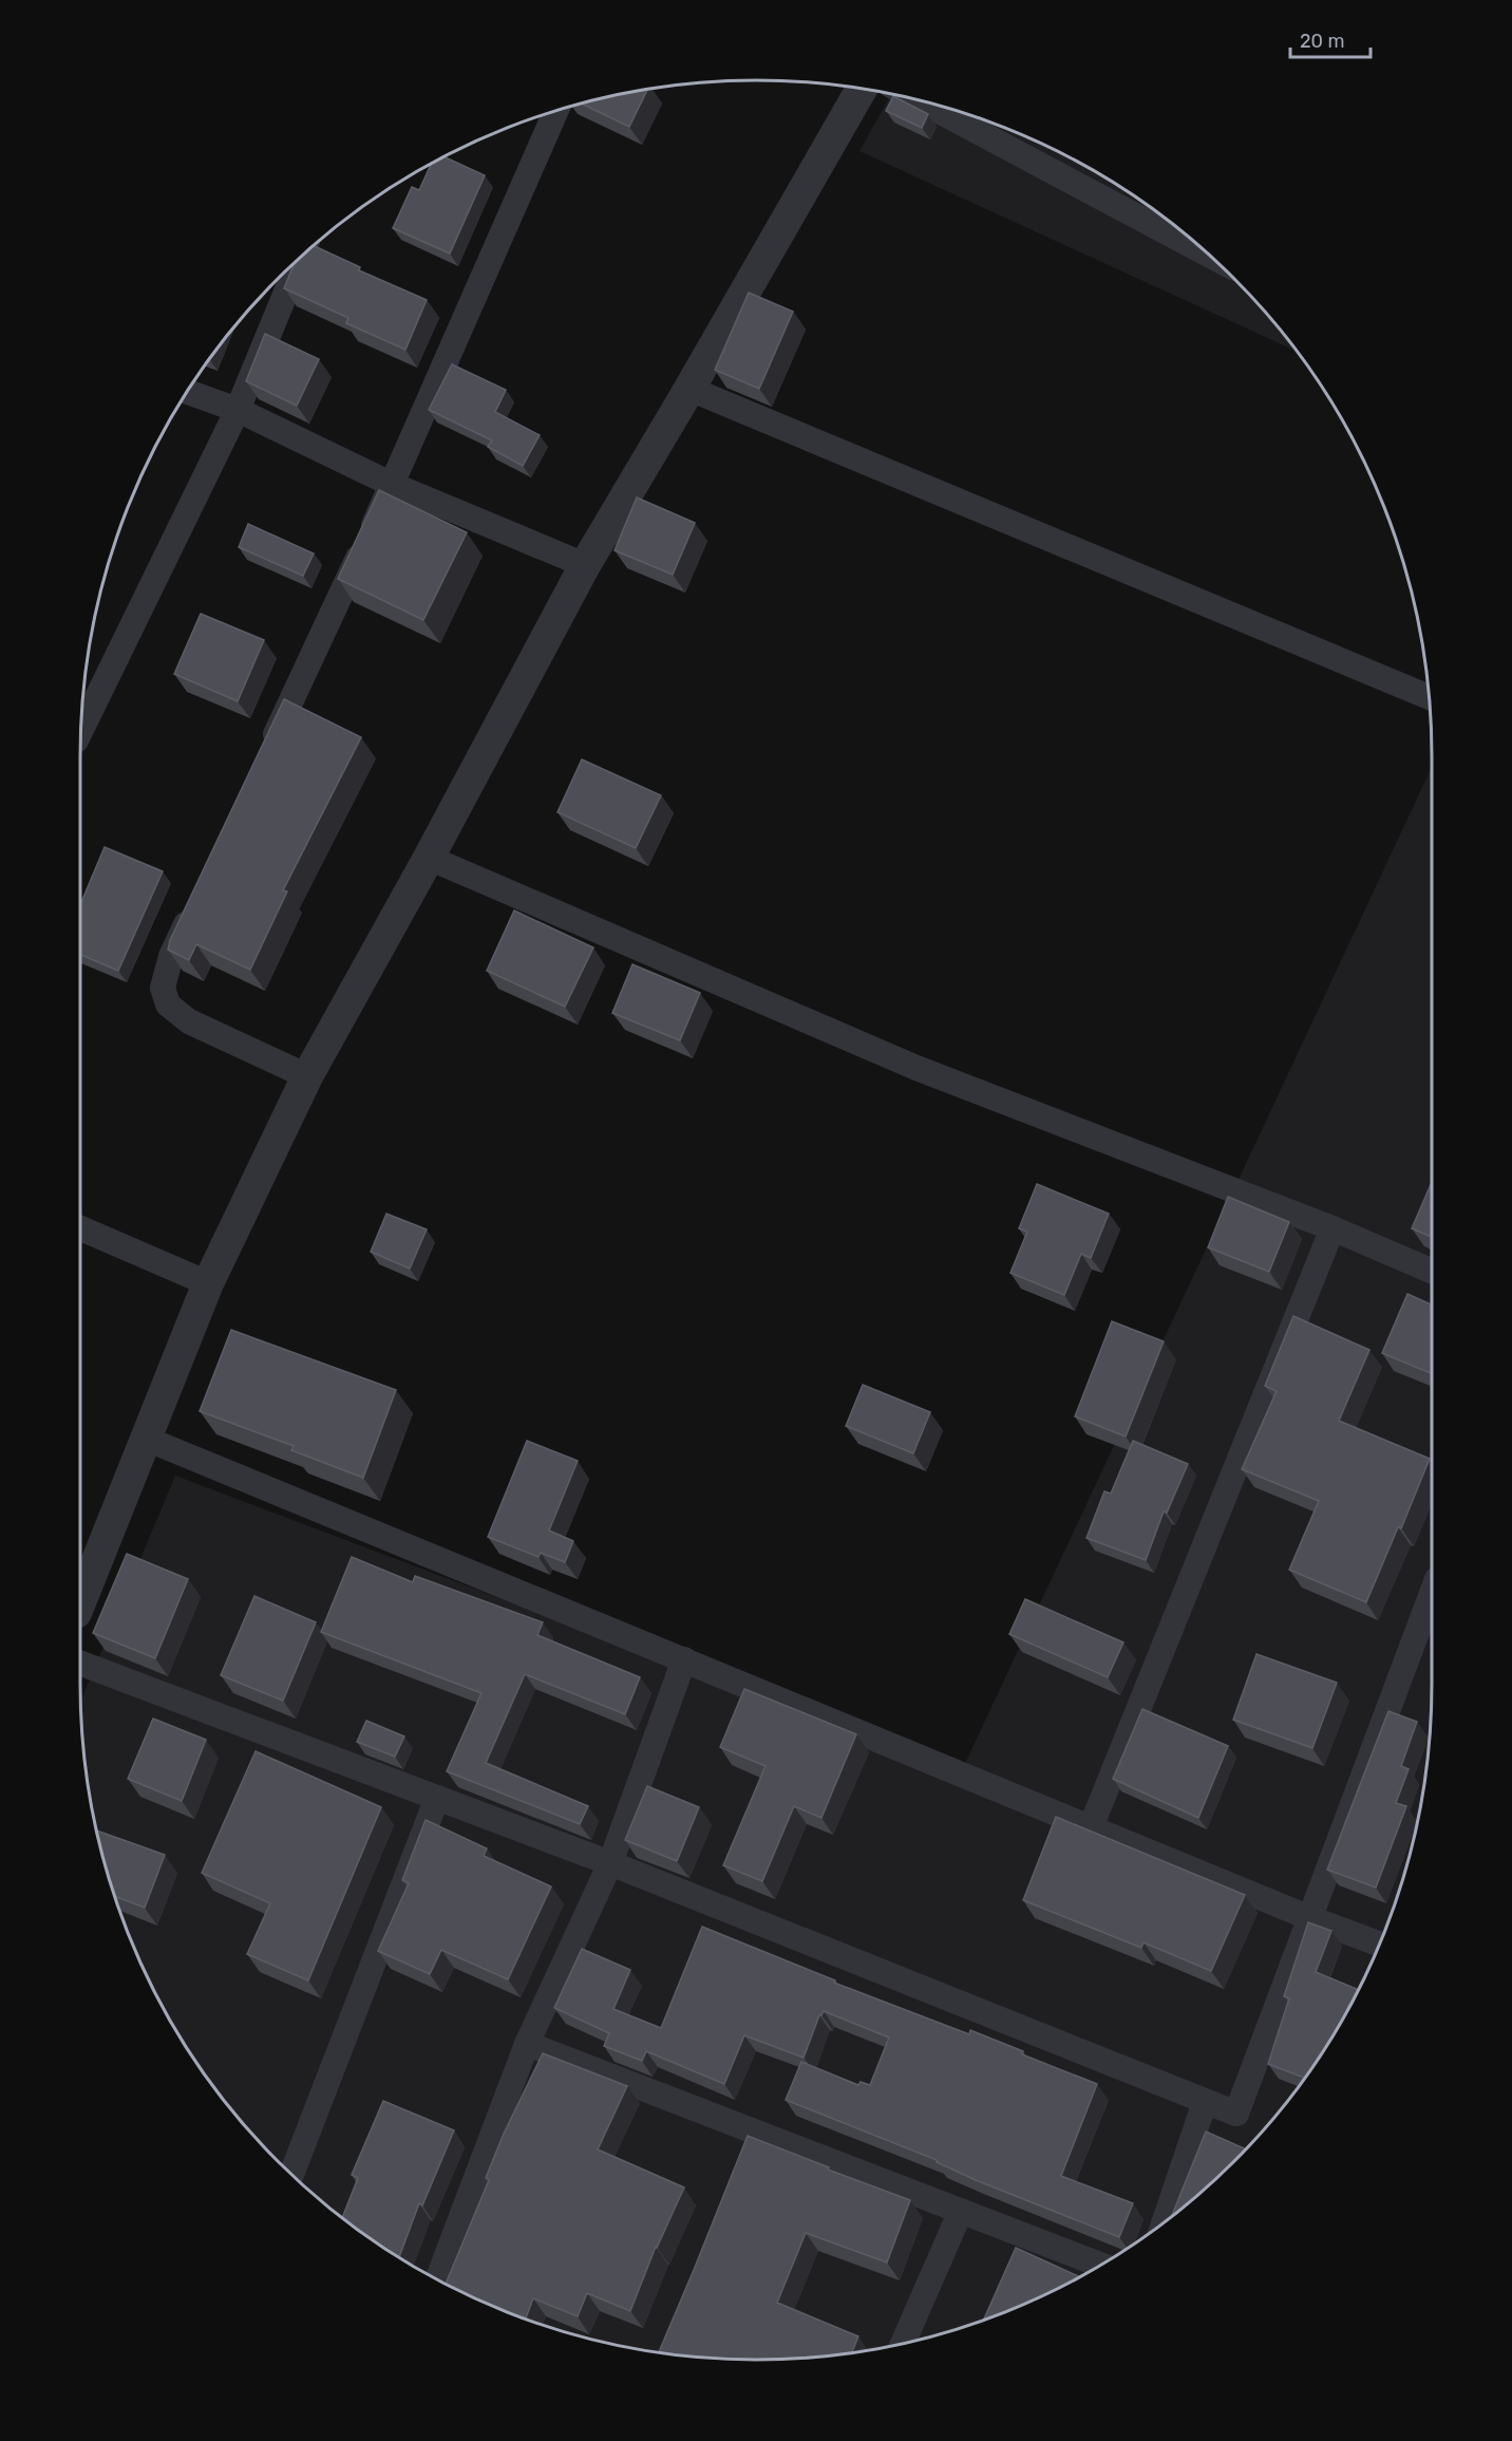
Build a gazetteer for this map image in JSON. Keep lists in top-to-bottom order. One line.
{"scale_bar":"20 m"}
